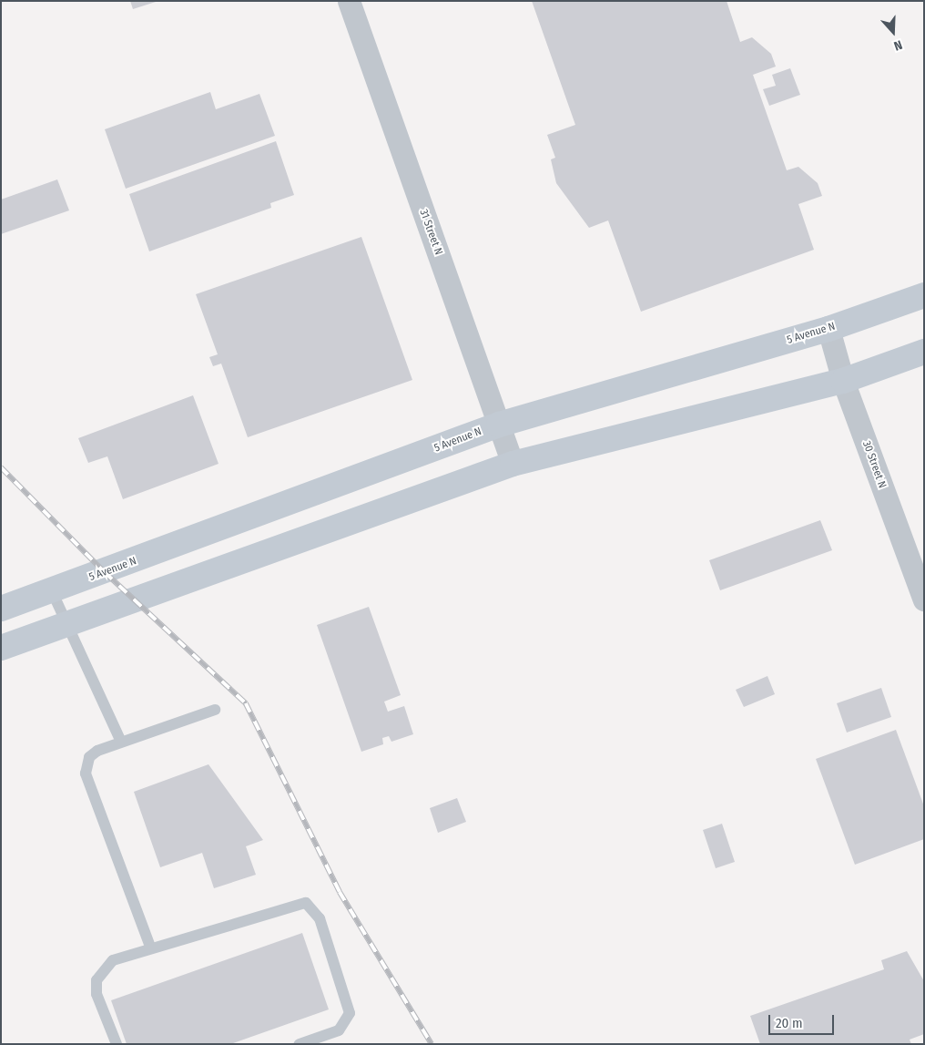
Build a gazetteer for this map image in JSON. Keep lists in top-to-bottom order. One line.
{"streets":{"main road":["5 Avenue N"],"street":["31 Street N","30 Street N"]},"crossings":[["31 Street N","5 Avenue N"],["5 Avenue N","30 Street N"]],"scale_bar":"20 m","north":"bottom"}
